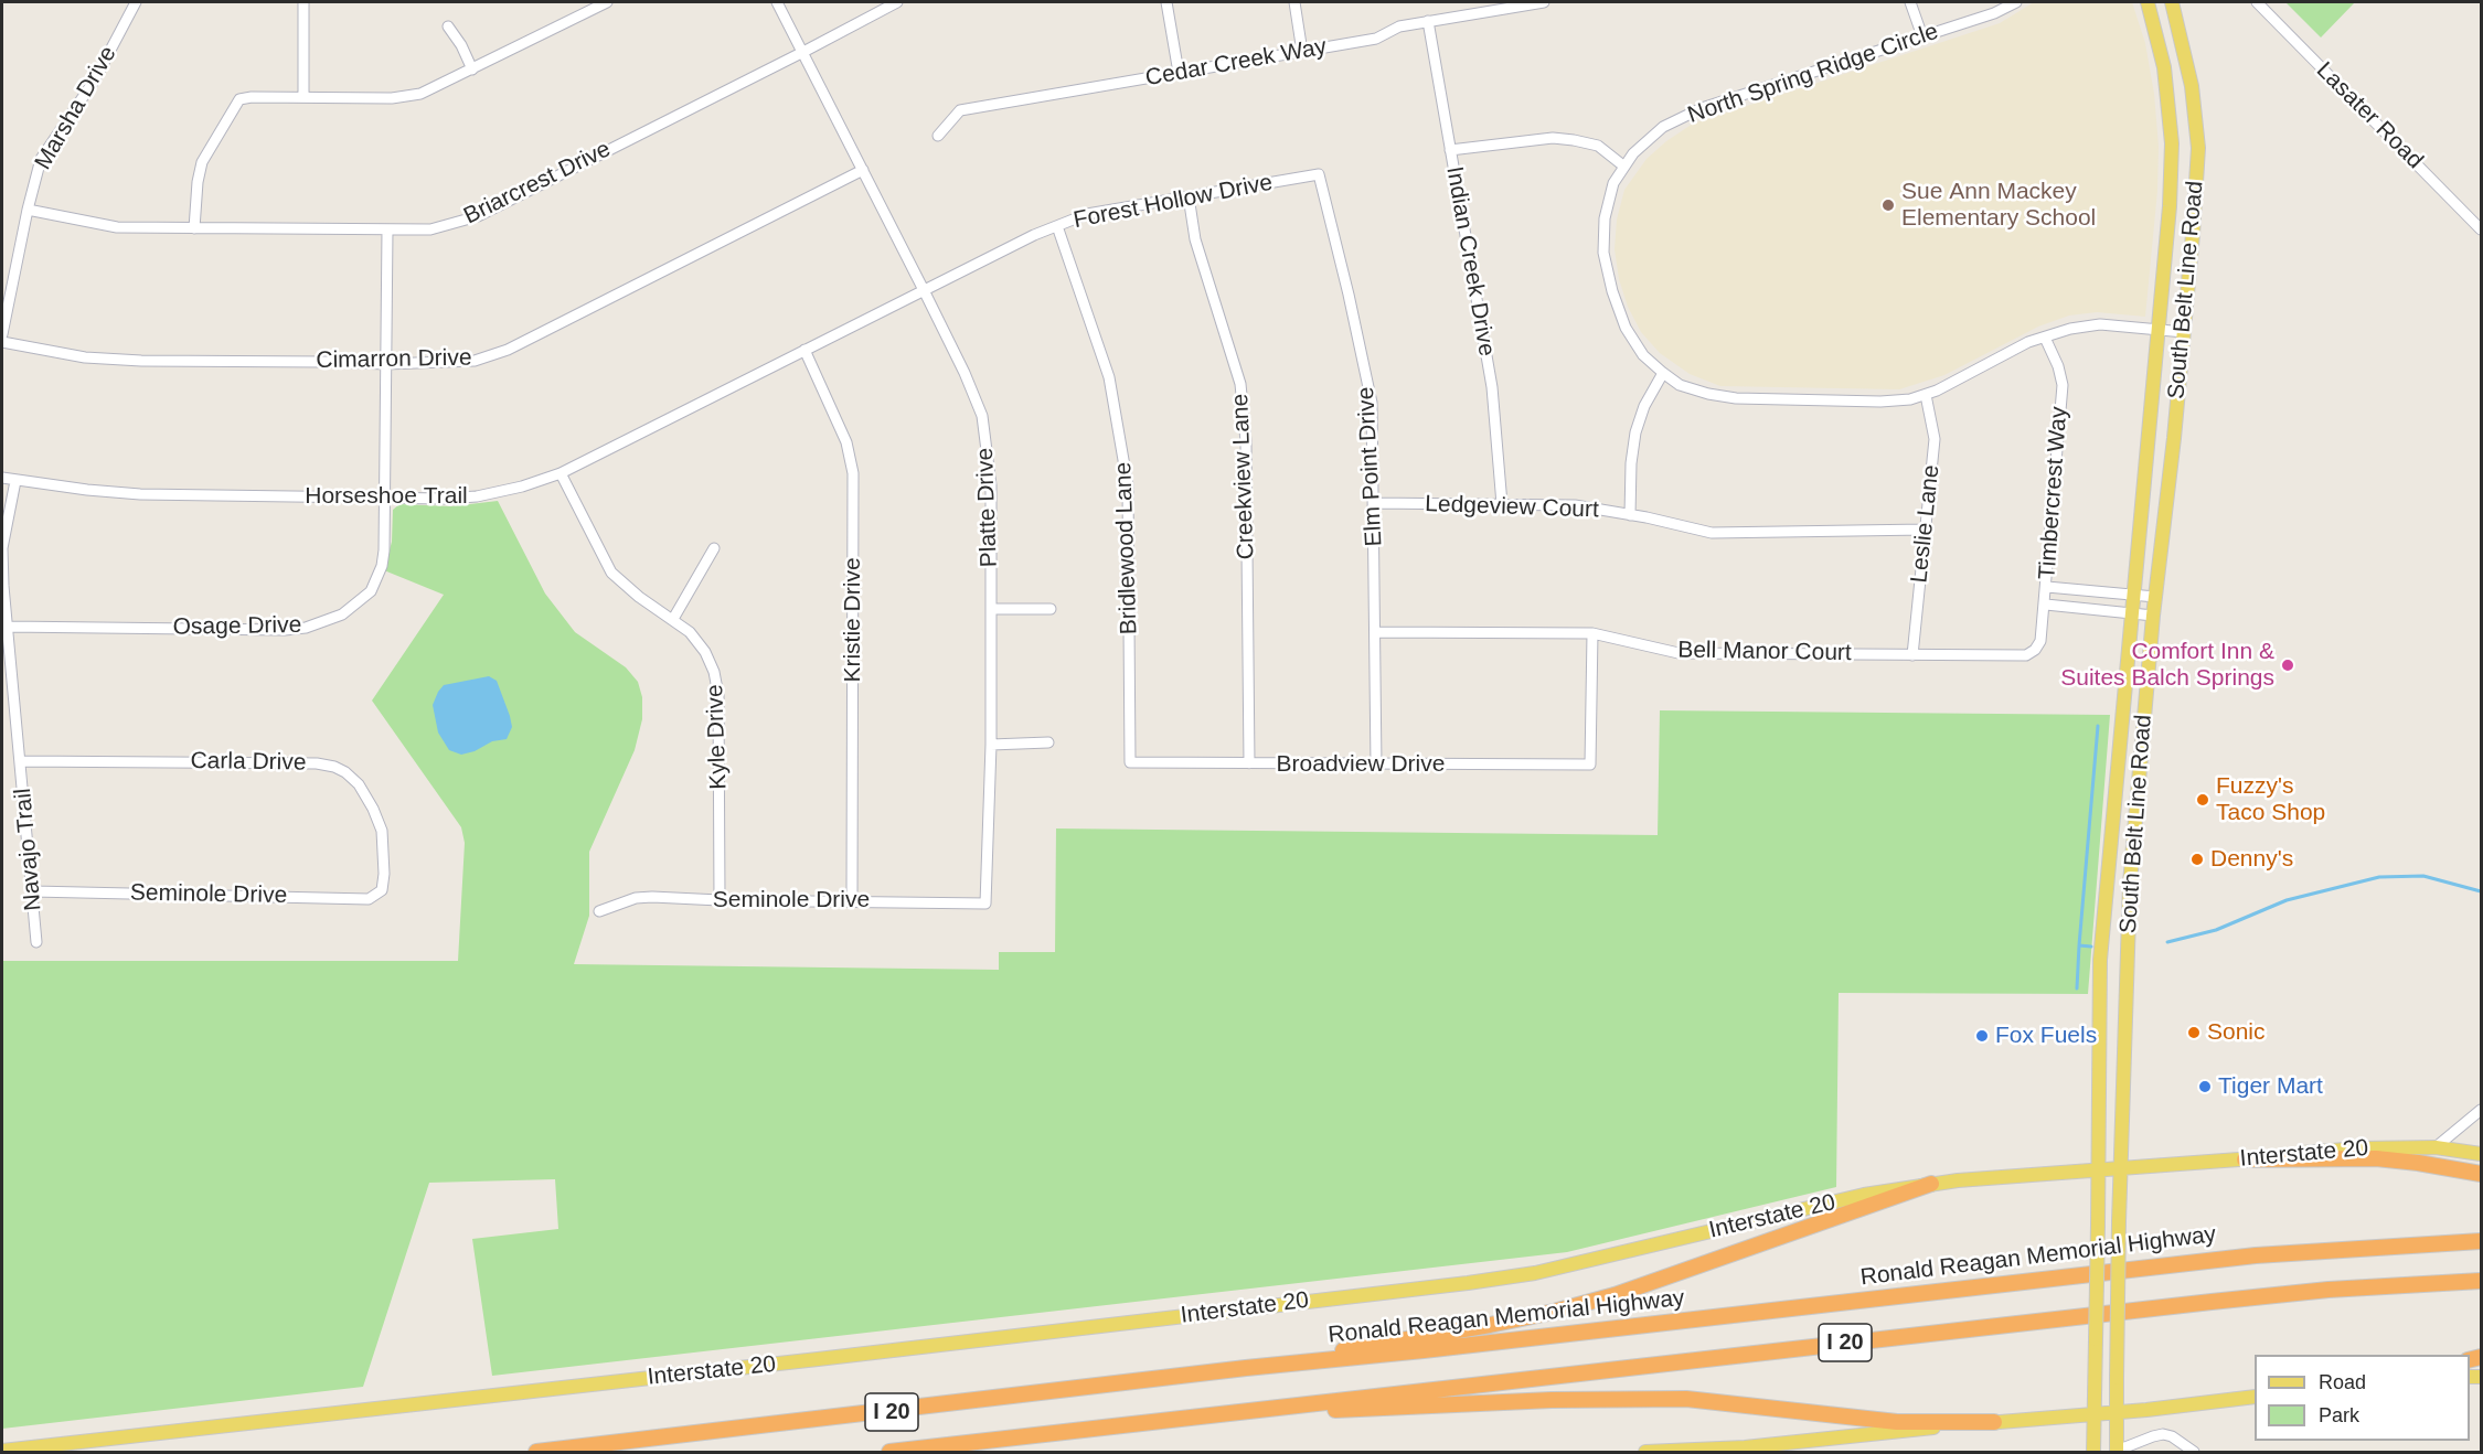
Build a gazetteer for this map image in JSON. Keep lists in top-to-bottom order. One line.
{"streets":{"highway":["Ronald Reagan Memorial Highway","I 20"],"main road":["South Belt Line Road","Interstate 20"],"street":["Cedar Creek Way","North Spring Ridge Circle","Marsha Drive","Lasater Road","Briarcrest Drive","Forest Hollow Drive","Indian Creek Drive","Cimarron Drive","Elm Point Drive","Creekview Lane","Timbercrest Way","Horseshoe Trail","Platte Drive","Ledgeview Court","Leslie Lane","Bridlewood Lane","Kristie Drive","Osage Drive","Bell Manor Court","Kyle Drive","Carla Drive","Broadview Drive","Navajo Trail","Seminole Drive"]},"crossings":[["Cedar Creek Way","Indian Creek Drive"],["North Spring Ridge Circle","South Belt Line Road"],["North Spring Ridge Circle","Timbercrest Way"],["North Spring Ridge Circle","Leslie Lane"],["Marsha Drive","Briarcrest Drive"],["Briarcrest Drive","Platte Drive"],["Briarcrest Drive","Osage Drive"],["Forest Hollow Drive","Elm Point Drive"],["Forest Hollow Drive","Creekview Lane"],["Forest Hollow Drive","Horseshoe Trail"],["Forest Hollow Drive","Platte Drive"],["Forest Hollow Drive","Bridlewood Lane"],["Indian Creek Drive","Ledgeview Court"],["South Belt Line Road","Interstate 20"],["Cimarron Drive","Platte Drive"],["Cimarron Drive","Osage Drive"],["Elm Point Drive","Ledgeview Court"],["Elm Point Drive","Bell Manor Court"],["Elm Point Drive","Broadview Drive"],["Creekview Lane","Broadview Drive"],["Timbercrest Way","Bell Manor Court"],["Horseshoe Trail","Platte Drive"],["Horseshoe Trail","Kristie Drive"],["Horseshoe Trail","Osage Drive"],["Horseshoe Trail","Kyle Drive"],["Horseshoe Trail","Navajo Trail"],["Platte Drive","Seminole Drive"],["Ledgeview Court","Leslie Lane"],["Leslie Lane","Bell Manor Court"],["Bridlewood Lane","Broadview Drive"],["Kristie Drive","Seminole Drive"],["Osage Drive","Navajo Trail"],["Bell Manor Court","Broadview Drive"],["Kyle Drive","Seminole Drive"],["Carla Drive","Navajo Trail"],["Carla Drive","Seminole Drive"],["Navajo Trail","Seminole Drive"]],"places":["Sue Ann Mackey Elementary School","Comfort Inn & Suites Balch Springs","Fuzzy's Taco Shop","Denny's","Sonic","Fox Fuels","Tiger Mart"],"legend":["Road","Park"]}
